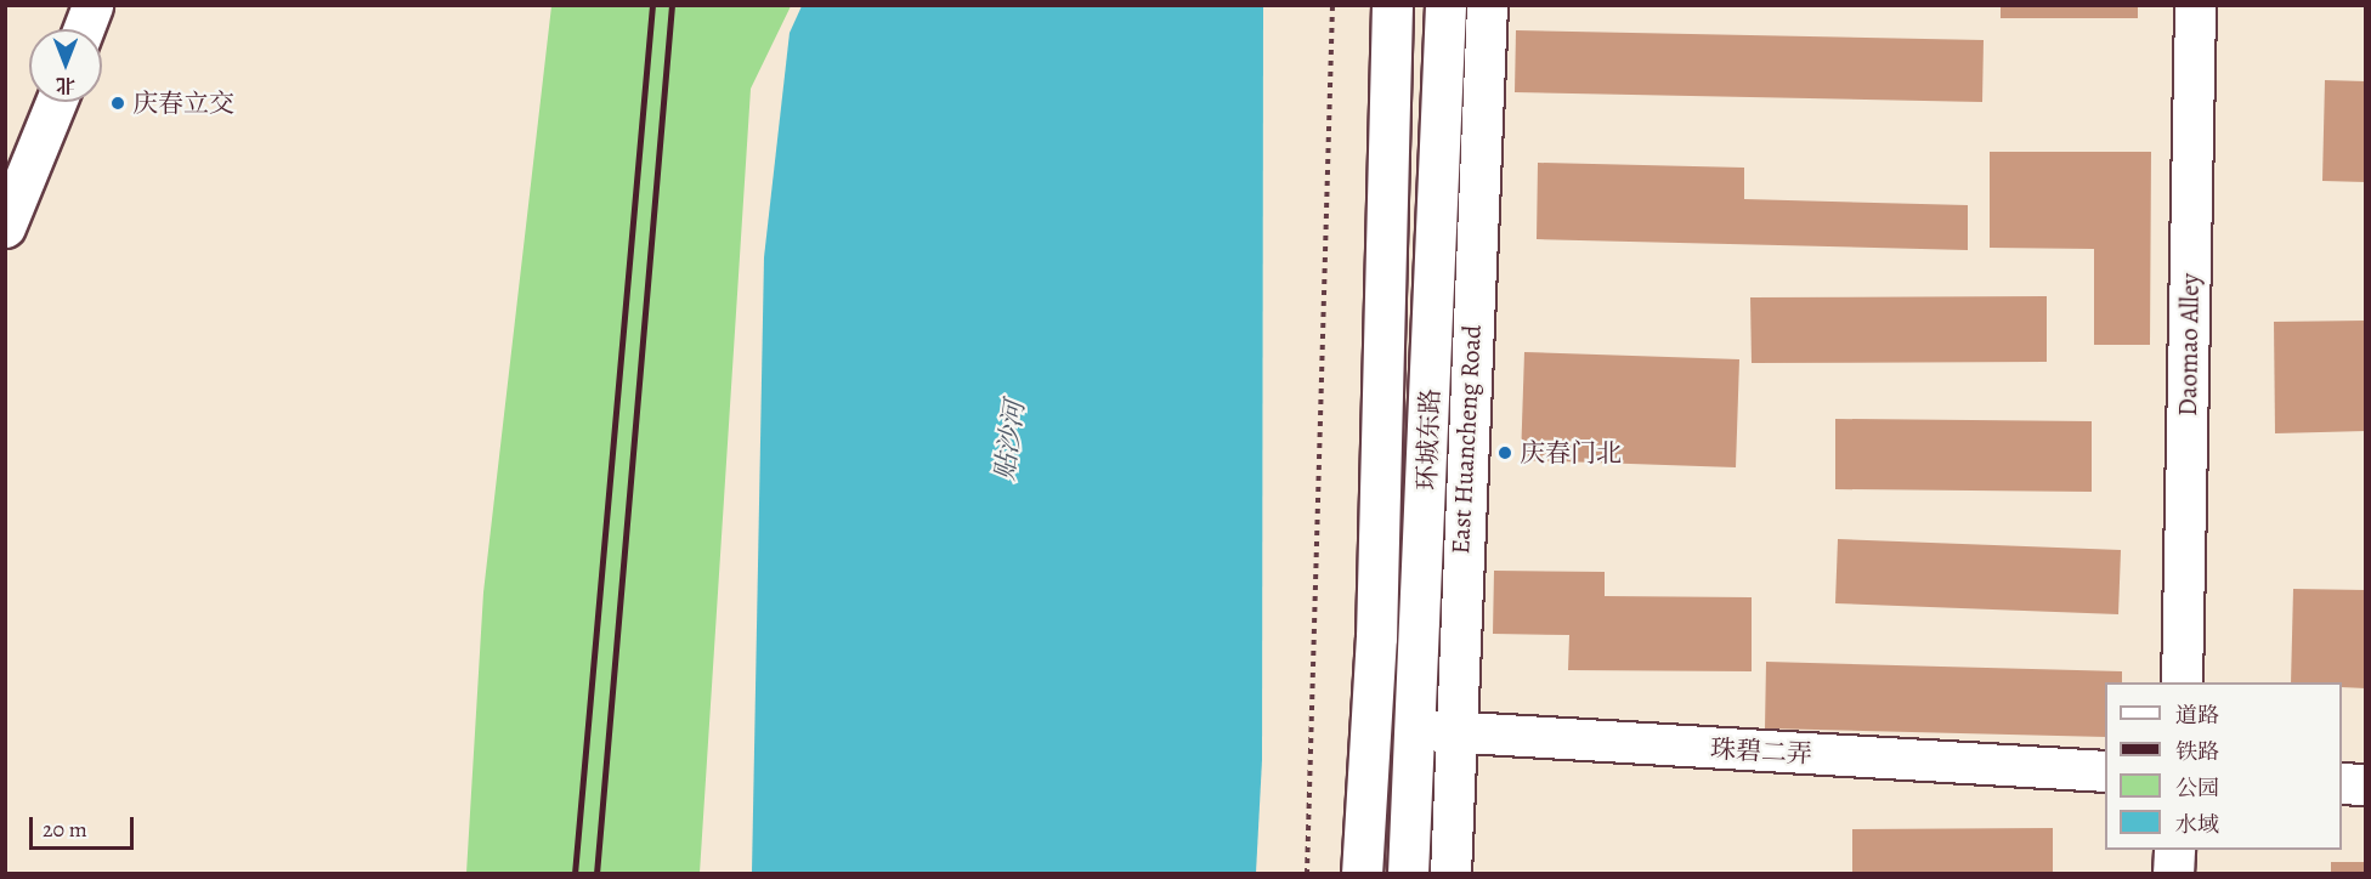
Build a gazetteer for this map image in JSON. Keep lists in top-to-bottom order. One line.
{"streets":{"main road":["Daomao Alley","环城东路","East Huancheng Road","珠碧二弄"]},"crossings":[["环城东路","East Huancheng Road"],["环城东路","珠碧二弄"],["East Huancheng Road","珠碧二弄"]],"water":["贴沙河"],"places":["庆春立交","庆春门北"],"legend":["道路","铁路","公园","水域"],"scale_bar":"20 m","north":"bottom"}
